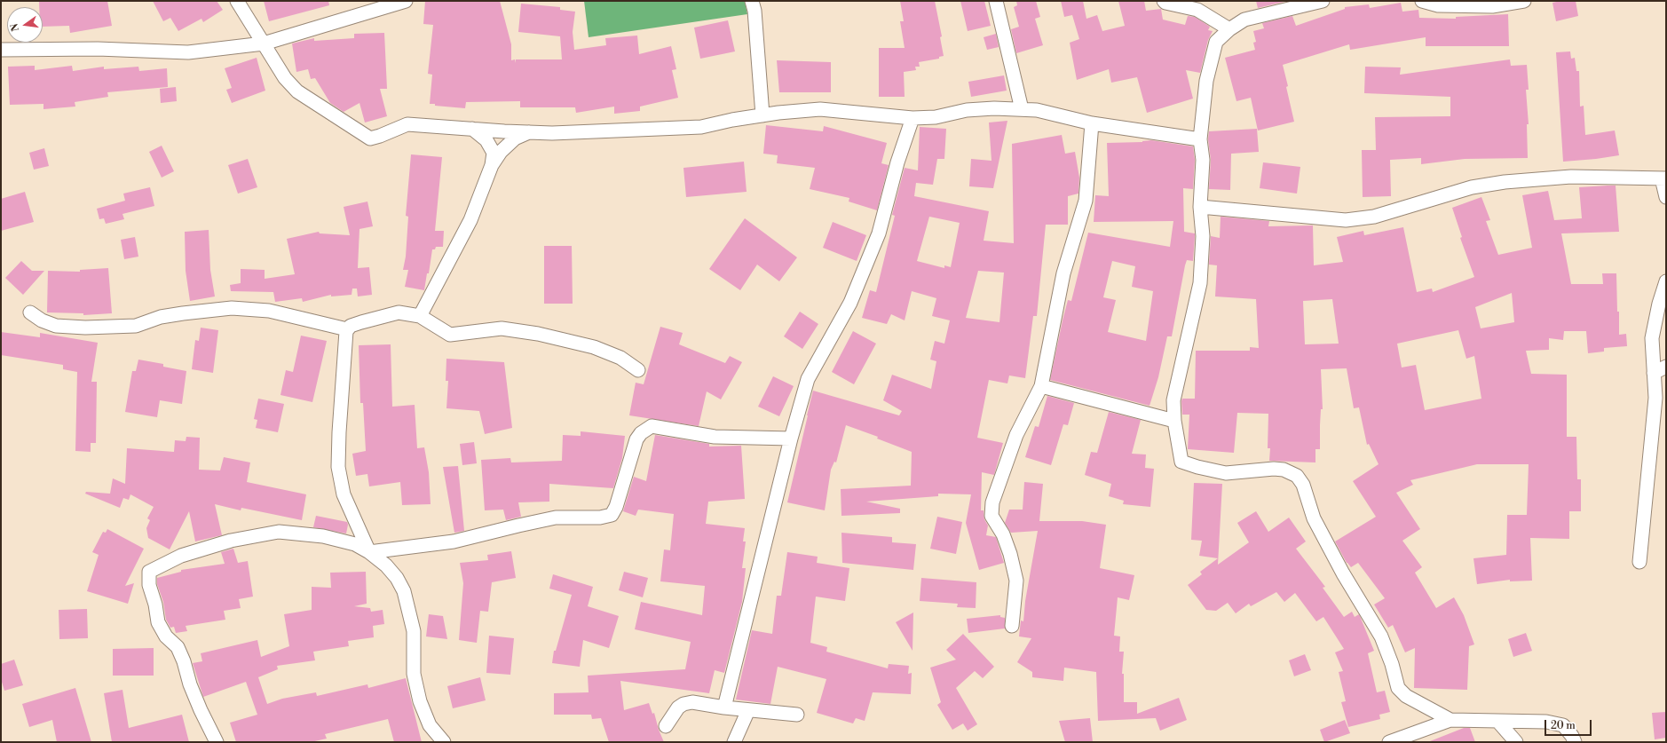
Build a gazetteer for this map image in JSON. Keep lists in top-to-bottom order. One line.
{"scale_bar":"20 m","north":"left"}
